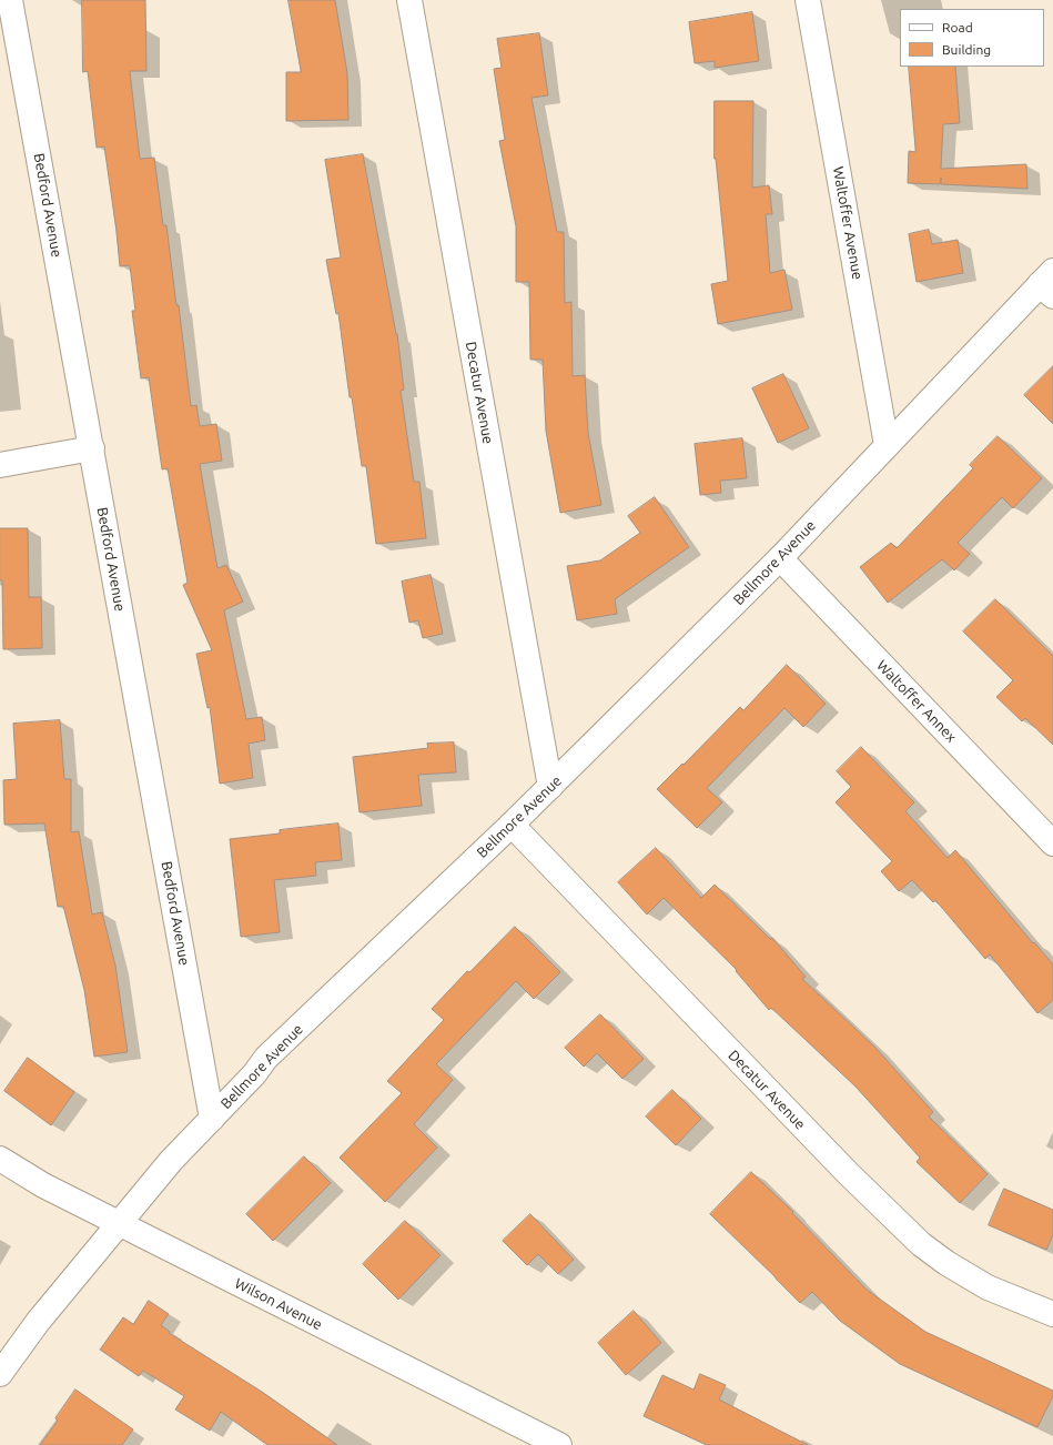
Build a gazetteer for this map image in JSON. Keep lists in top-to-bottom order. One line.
{"streets":{"street":["Bedford Avenue","Waltoffer Avenue","Decatur Avenue","Bellmore Avenue","Waltoffer Annex","Wilson Avenue"]},"crossings":[["Bedford Avenue","Bellmore Avenue"],["Waltoffer Avenue","Bellmore Avenue"],["Decatur Avenue","Bellmore Avenue"],["Bellmore Avenue","Waltoffer Annex"],["Bellmore Avenue","Wilson Avenue"]],"legend":["Road","Building"]}
